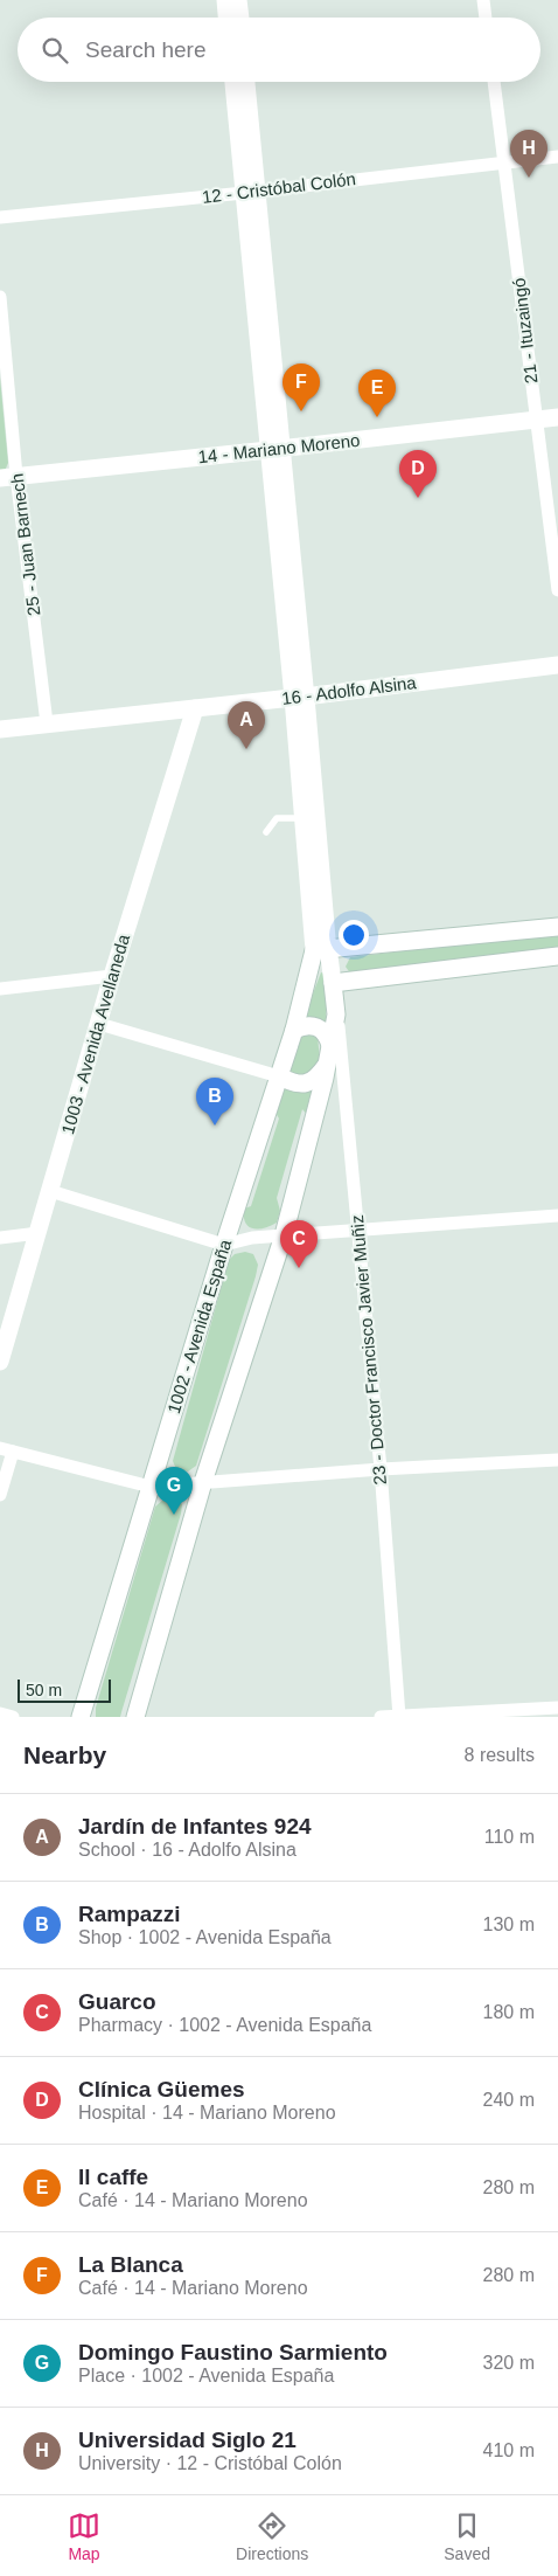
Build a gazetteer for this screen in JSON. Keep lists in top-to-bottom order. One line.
{"streets":{"street":["12 - Cristóbal Colón","21 - Ituzaingó","14 - Mariano Moreno","25 - Juan Barnech","16 - Adolfo Alsina","1003 - Avenida Avellaneda","1002 - Avenida España","23 - Doctor Francisco Javier Muñiz"]},"crossings":[["12 - Cristóbal Colón","21 - Ituzaingó"],["21 - Ituzaingó","14 - Mariano Moreno"],["14 - Mariano Moreno","25 - Juan Barnech"],["25 - Juan Barnech","16 - Adolfo Alsina"],["16 - Adolfo Alsina","1003 - Avenida Avellaneda"],["1002 - Avenida España","23 - Doctor Francisco Javier Muñiz"]],"scale_bar":"50 m","page":{"search":"Search here","pins":["H","F","E","D","A","B","C","G"],"scale":"50 m","heading":["Nearby","8 results"],"list":[{"mark":"A","name":"Jardín de Infantes 924","note":"School · 16 - Adolfo Alsina","value":"110 m"},{"mark":"B","name":"Rampazzi","note":"Shop · 1002 - Avenida España","value":"130 m"},{"mark":"C","name":"Guarco","note":"Pharmacy · 1002 - Avenida España","value":"180 m"},{"mark":"D","name":"Clínica Güemes","note":"Hospital · 14 - Mariano Moreno","value":"240 m"},{"mark":"E","name":"Il caffe","note":"Café · 14 - Mariano Moreno","value":"280 m"},{"mark":"F","name":"La Blanca","note":"Café · 14 - Mariano Moreno","value":"280 m"},{"mark":"G","name":"Domingo Faustino Sarmiento","note":"Place · 1002 - Avenida España","value":"320 m"},{"mark":"H","name":"Universidad Siglo 21","note":"University · 12 - Cristóbal Colón","value":"410 m"}],"nav":["Map","Directions","Saved"]}}
